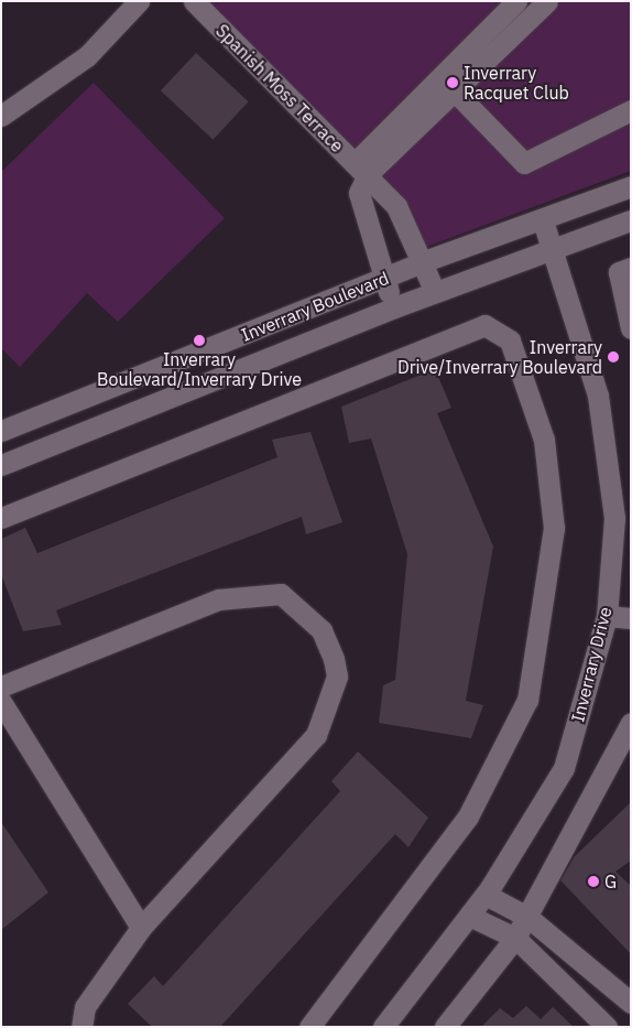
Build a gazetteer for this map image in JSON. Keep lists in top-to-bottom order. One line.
{"streets":{"street":["Spanish Moss Terrace","Inverrary Boulevard","Inverrary Drive"]},"crossings":[["Spanish Moss Terrace","Inverrary Boulevard"],["Inverrary Boulevard","Inverrary Drive"]],"places":["Inverrary Racquet Club","Inverrary Boulevard/Inverrary Drive","Inverrary Drive/Inverrary Boulevard","G"]}
